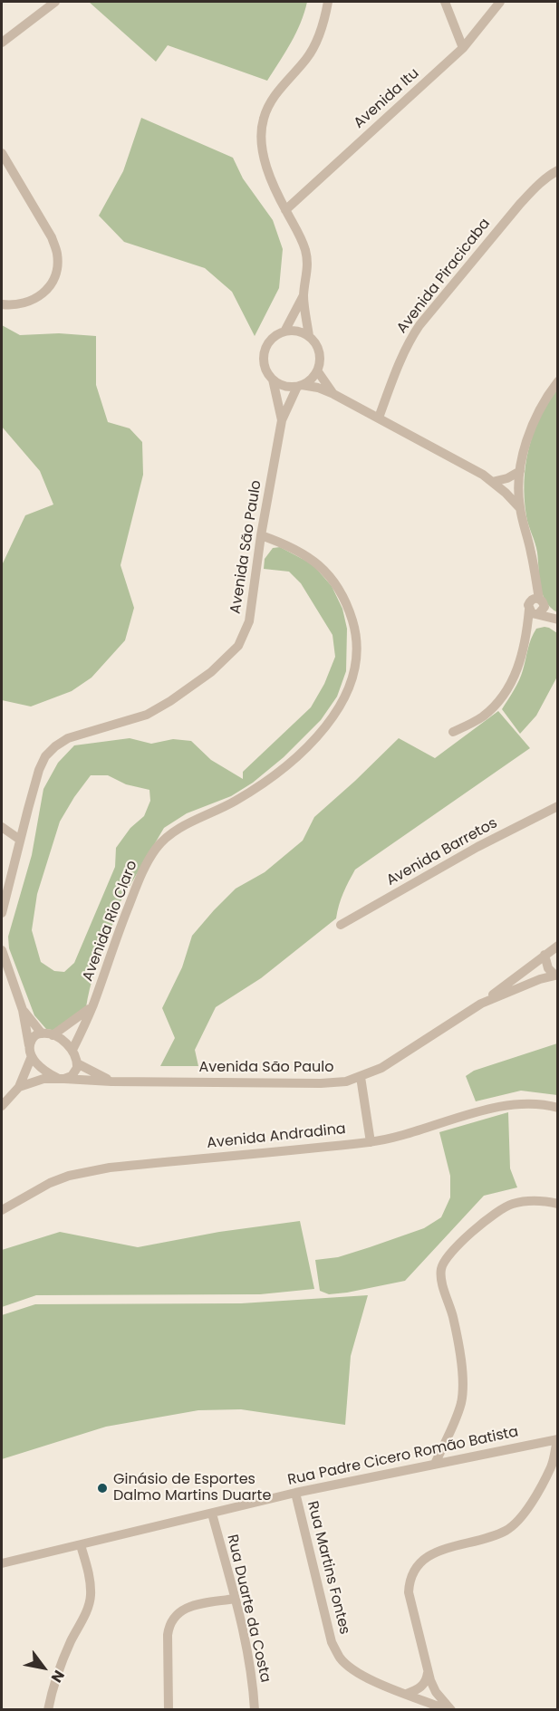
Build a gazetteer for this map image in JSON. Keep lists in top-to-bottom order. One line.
{"streets":{"street":["Avenida Itu","Avenida Piracicaba","Avenida São Paulo","Avenida Barretos","Avenida Rio Claro","Avenida Andradina","Rua Padre Cicero Romão Batista","Rua Martins Fontes","Rua Duarte da Costa"]},"crossings":[["Avenida São Paulo","Avenida Rio Claro"],["Rua Padre Cicero Romão Batista","Rua Martins Fontes"],["Rua Padre Cicero Romão Batista","Rua Duarte da Costa"]],"places":["Ginásio de Esportes Dalmo Martins Duarte"],"north":"bottom right"}
